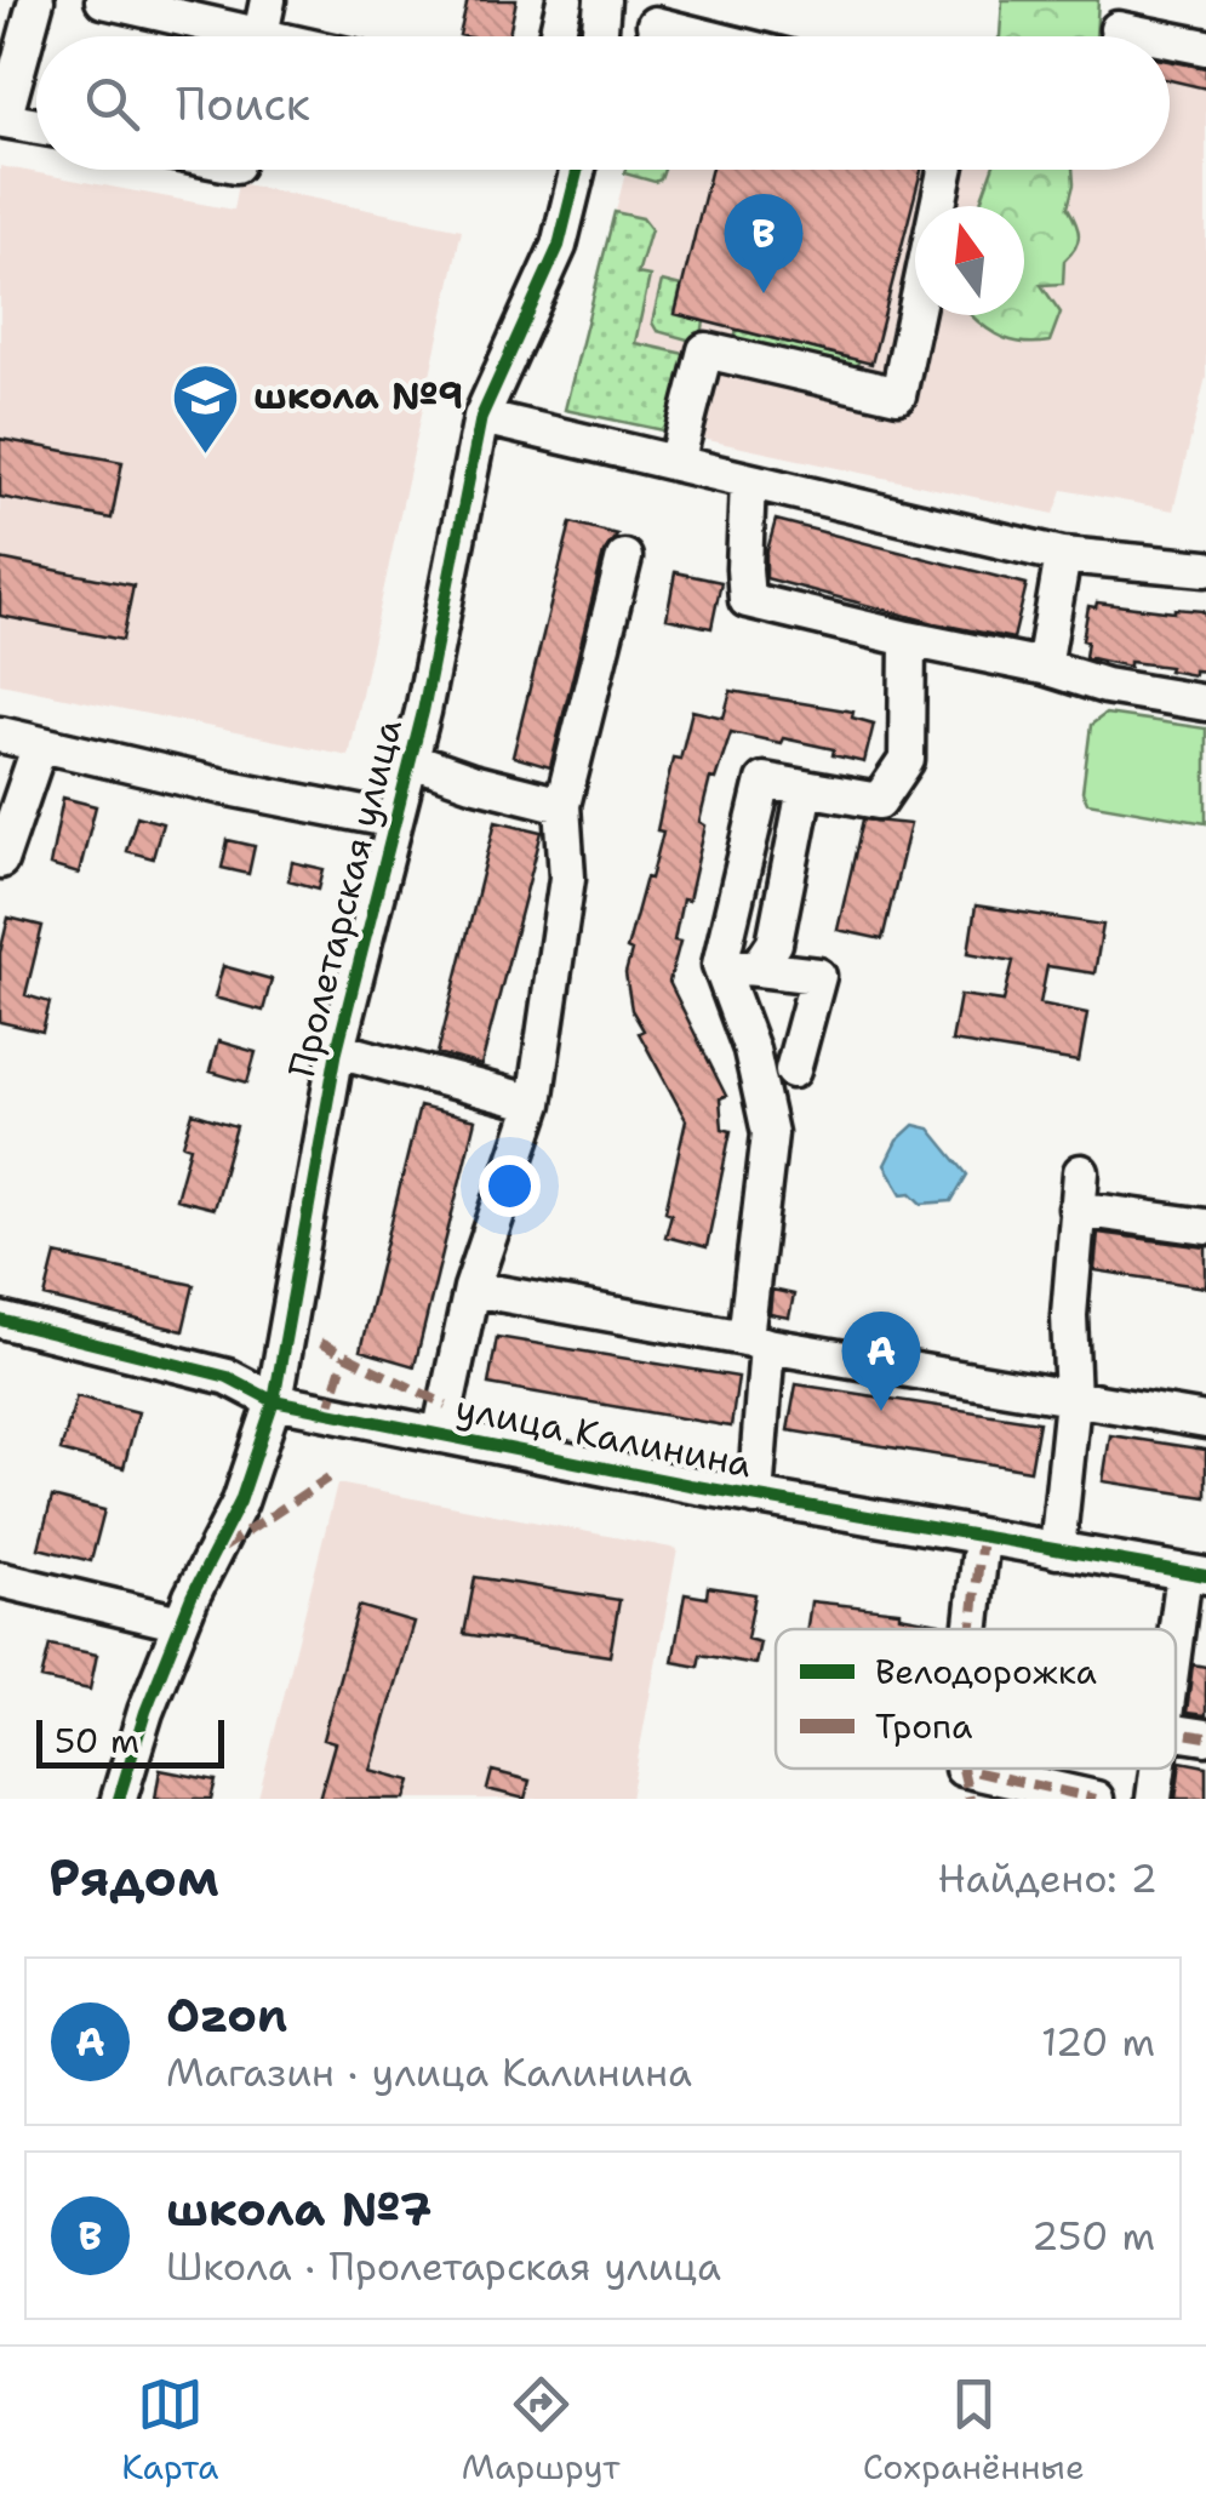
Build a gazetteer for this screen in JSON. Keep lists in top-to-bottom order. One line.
{"streets":{"street":["Пролетарская улица","улица Калинина"]},"crossings":[["Пролетарская улица","улица Калинина"]],"places":{"school or university":["школа №9"]},"legend":["Велодорожка","Тропа"],"scale_bar":"50 m","north":"top","page":{"search":"Поиск","pins":["B","A"],"scale":"50 m","heading":["Рядом","Найдено: 2"],"list":[{"mark":"A","name":"Ozon","note":"Магазин · улица Калинина","value":"120 m"},{"mark":"B","name":"школа №7","note":"Школа · Пролетарская улица","value":"250 m"}],"nav":["Карта","Маршрут","Сохранённые"]}}
